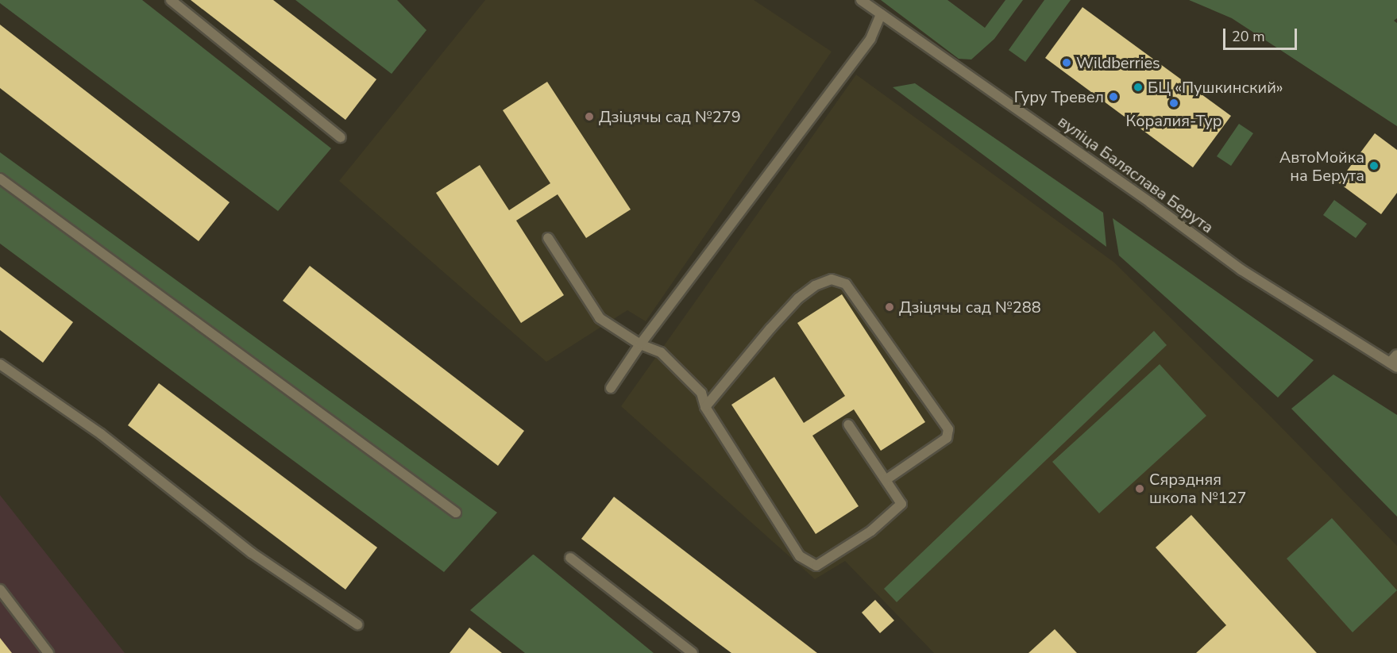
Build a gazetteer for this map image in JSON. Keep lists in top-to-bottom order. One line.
{"streets":{"street":["вуліца Баляслава Берута"]},"places":["Wildberries","БЦ «Пушкинский»","Гуру Тревел","Коралия-Тур","Дзіцячы сад №279","АвтоМойка на Берута","Дзіцячы сад №288","Сярэдняя школа №127"],"scale_bar":"20 m"}
